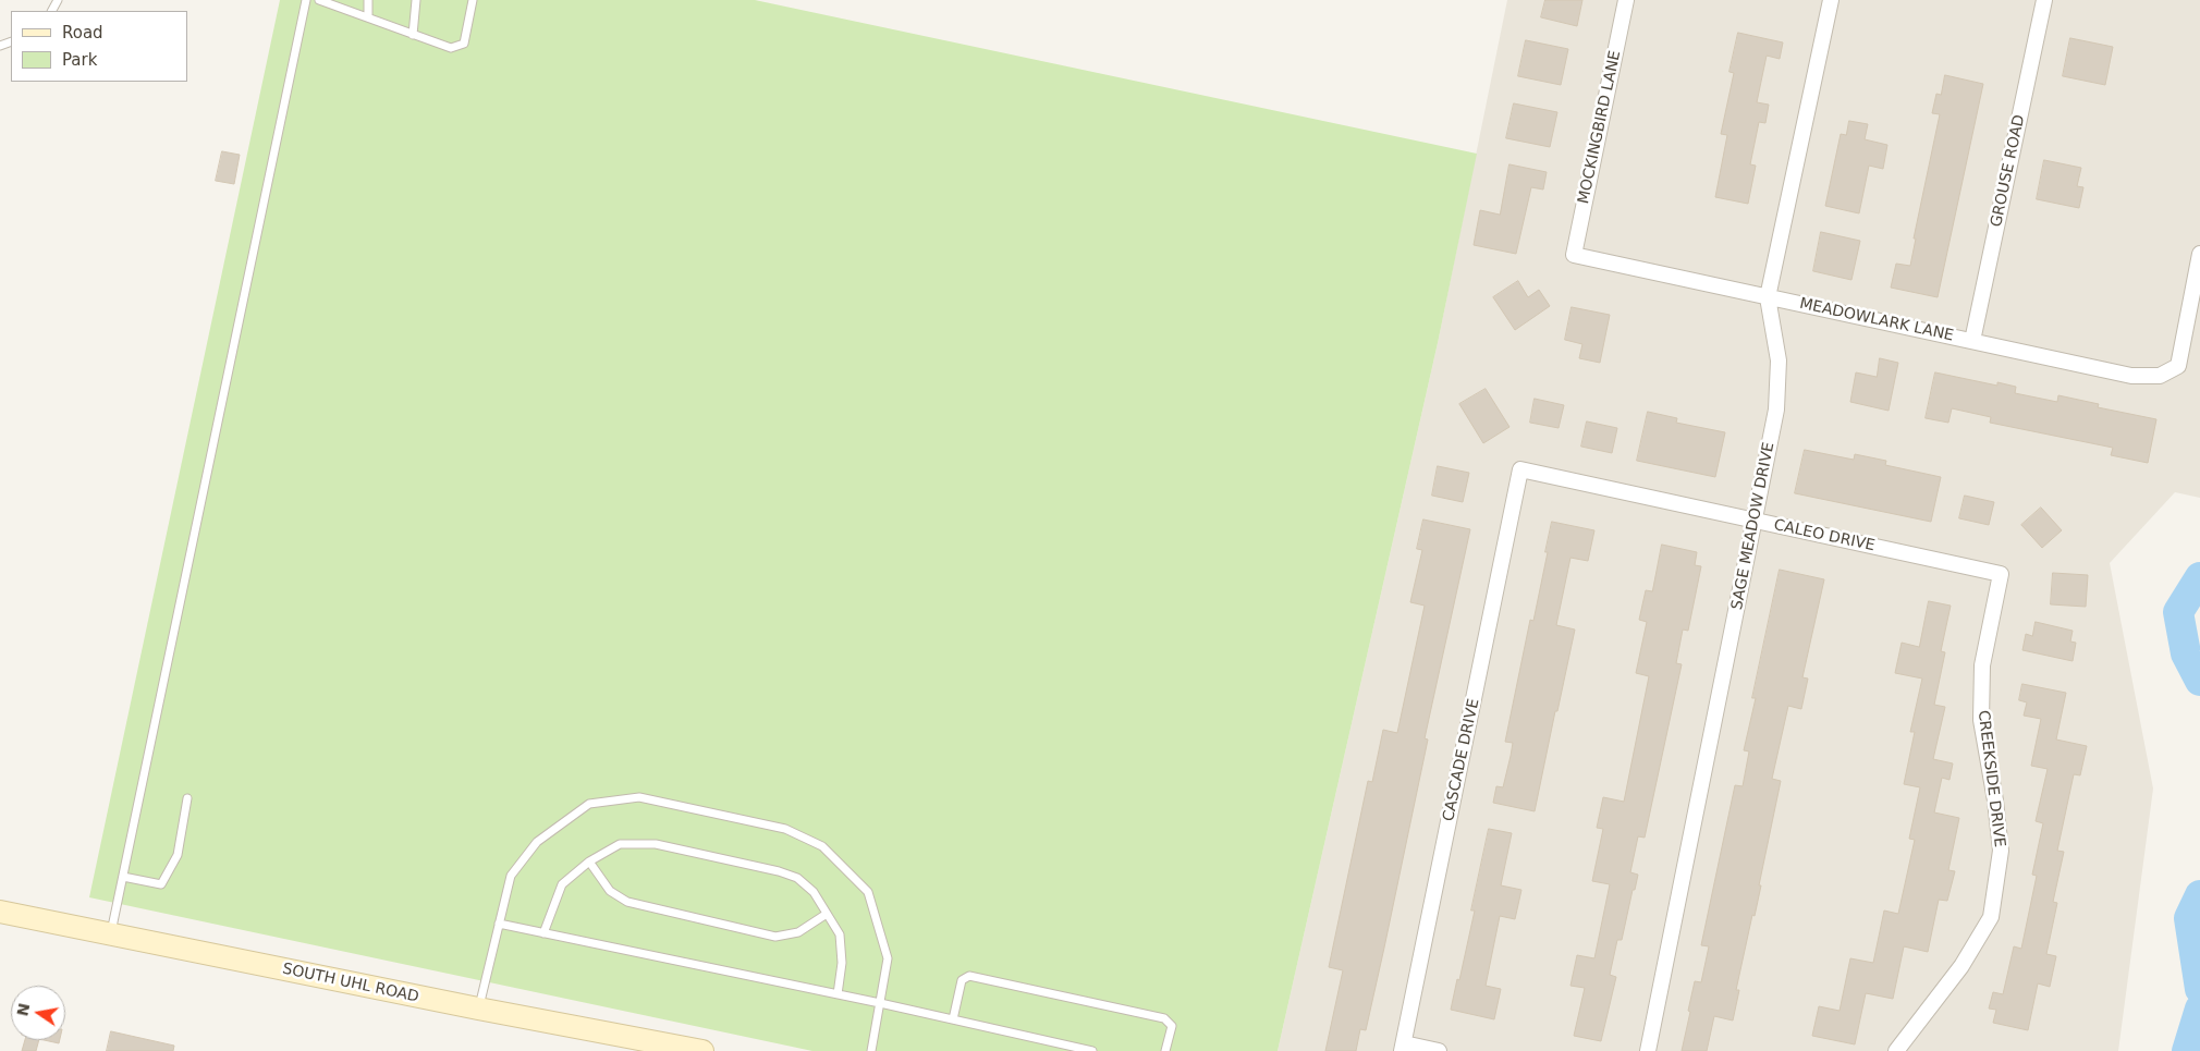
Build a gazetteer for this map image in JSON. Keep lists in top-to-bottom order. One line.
{"streets":{"main road":["SOUTH UHL ROAD"],"street":["MOCKINGBIRD LANE","GROUSE ROAD","MEADOWLARK LANE","SAGE MEADOW DRIVE","CALEO DRIVE","CASCADE DRIVE","CREEKSIDE DRIVE"]},"crossings":[["MOCKINGBIRD LANE","MEADOWLARK LANE"],["GROUSE ROAD","MEADOWLARK LANE"],["MEADOWLARK LANE","SAGE MEADOW DRIVE"],["SAGE MEADOW DRIVE","CALEO DRIVE"],["CALEO DRIVE","CASCADE DRIVE"],["CALEO DRIVE","CREEKSIDE DRIVE"]],"legend":["Road","Park"],"north":"left"}
